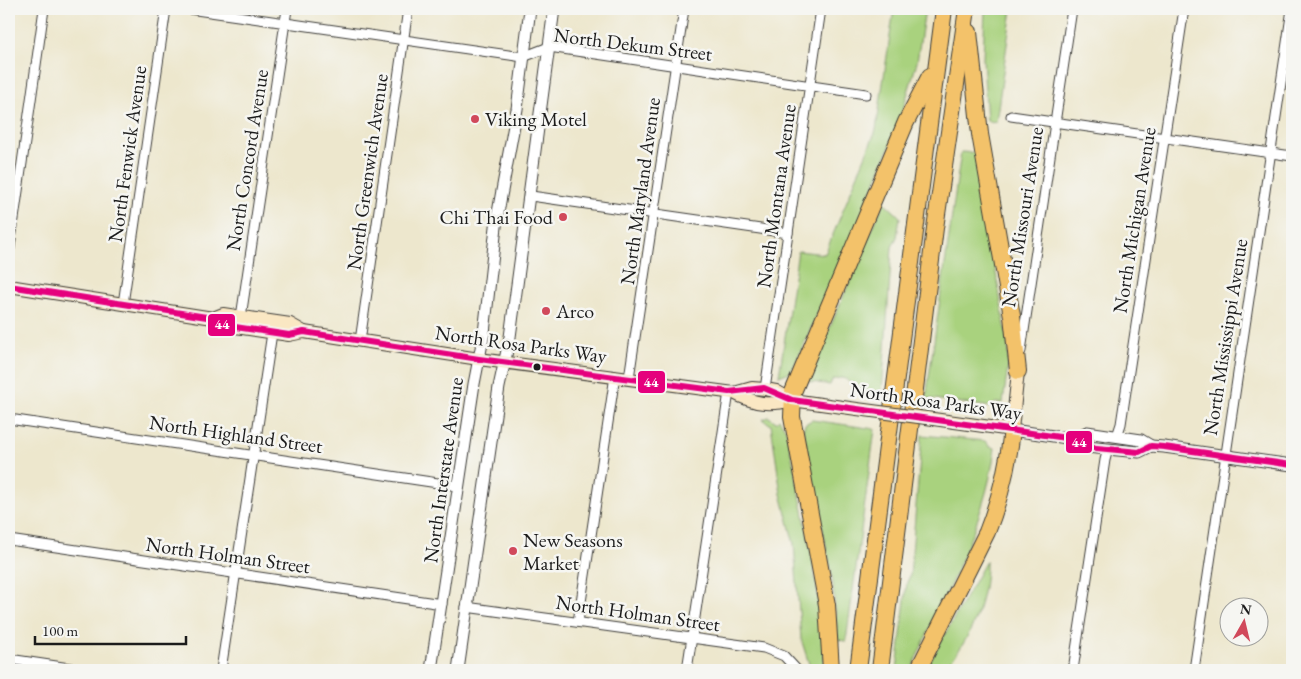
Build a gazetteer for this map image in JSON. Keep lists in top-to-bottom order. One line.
{"streets":{"main road":["North Missouri Avenue","North Rosa Parks Way"],"street":["North Dekum Street","North Fenwick Avenue","North Concord Avenue","North Greenwich Avenue","North Maryland Avenue","North Montana Avenue","North Michigan Avenue","North Mississippi Avenue","North Highland Street","North Interstate Avenue","North Holman Street"]},"crossings":[["North Dekum Street","North Maryland Avenue"],["North Dekum Street","North Montana Avenue"],["North Dekum Street","North Interstate Avenue"],["North Fenwick Avenue","North Rosa Parks Way"],["North Concord Avenue","North Rosa Parks Way"],["North Greenwich Avenue","North Rosa Parks Way"],["North Maryland Avenue","North Rosa Parks Way"],["North Montana Avenue","North Rosa Parks Way"],["North Missouri Avenue","North Rosa Parks Way"],["North Michigan Avenue","North Rosa Parks Way"],["North Mississippi Avenue","North Rosa Parks Way"],["North Rosa Parks Way","North Interstate Avenue"],["North Highland Street","North Interstate Avenue"],["North Interstate Avenue","North Holman Street"]],"places":["Viking Motel","Chi Thai Food","Arco","New Seasons Market"],"lines":["transit line 44"],"scale_bar":"100 m","north":"top"}
